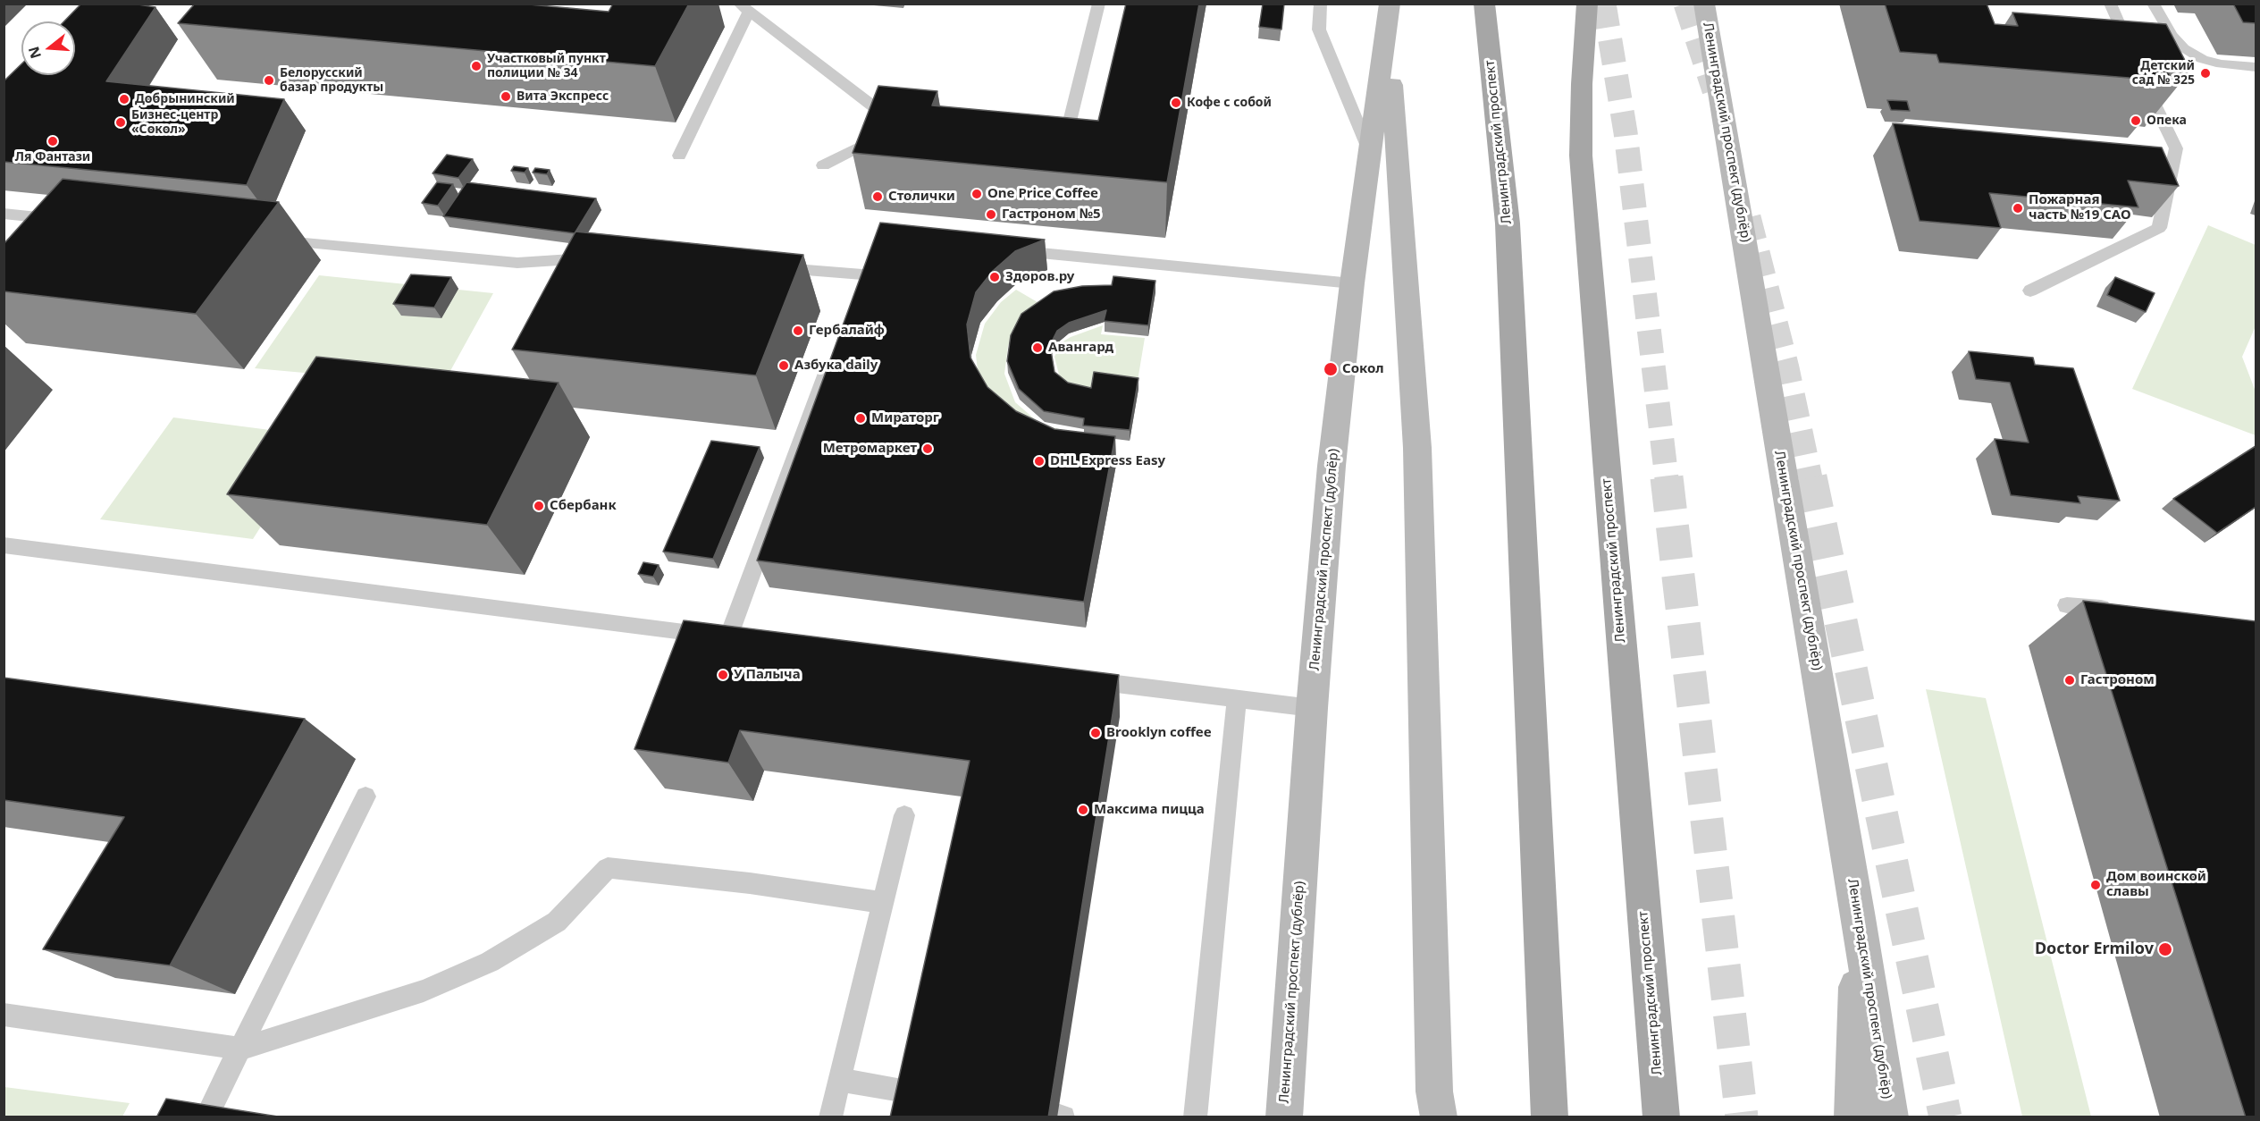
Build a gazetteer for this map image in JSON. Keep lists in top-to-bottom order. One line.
{"streets":{"main road":["Ленинградский проспект (дублёр)","Ленинградский проспект"]},"places":["Участковый пункт полиции № 34","Детский сад № 325","Белорусский базар продукты","Вита Экспресс","Добрынинский","Кофе с собой","Опека","Бизнес-центр «Сокол»","Ля Фантази","One Price Coffee","Столички","Пожарная часть №19 САО","Гастроном №5","Здоров.ру","Гербалайф","Авангард","Азбука daily","Сокол","Мираторг","Метромаркет","DHL Express Easy","Сбербанк","У Палыча","Гастроном","Brooklyn coffee","Максима пицца","Дом воинской славы","Doctor Ermilov"],"north":"left"}
